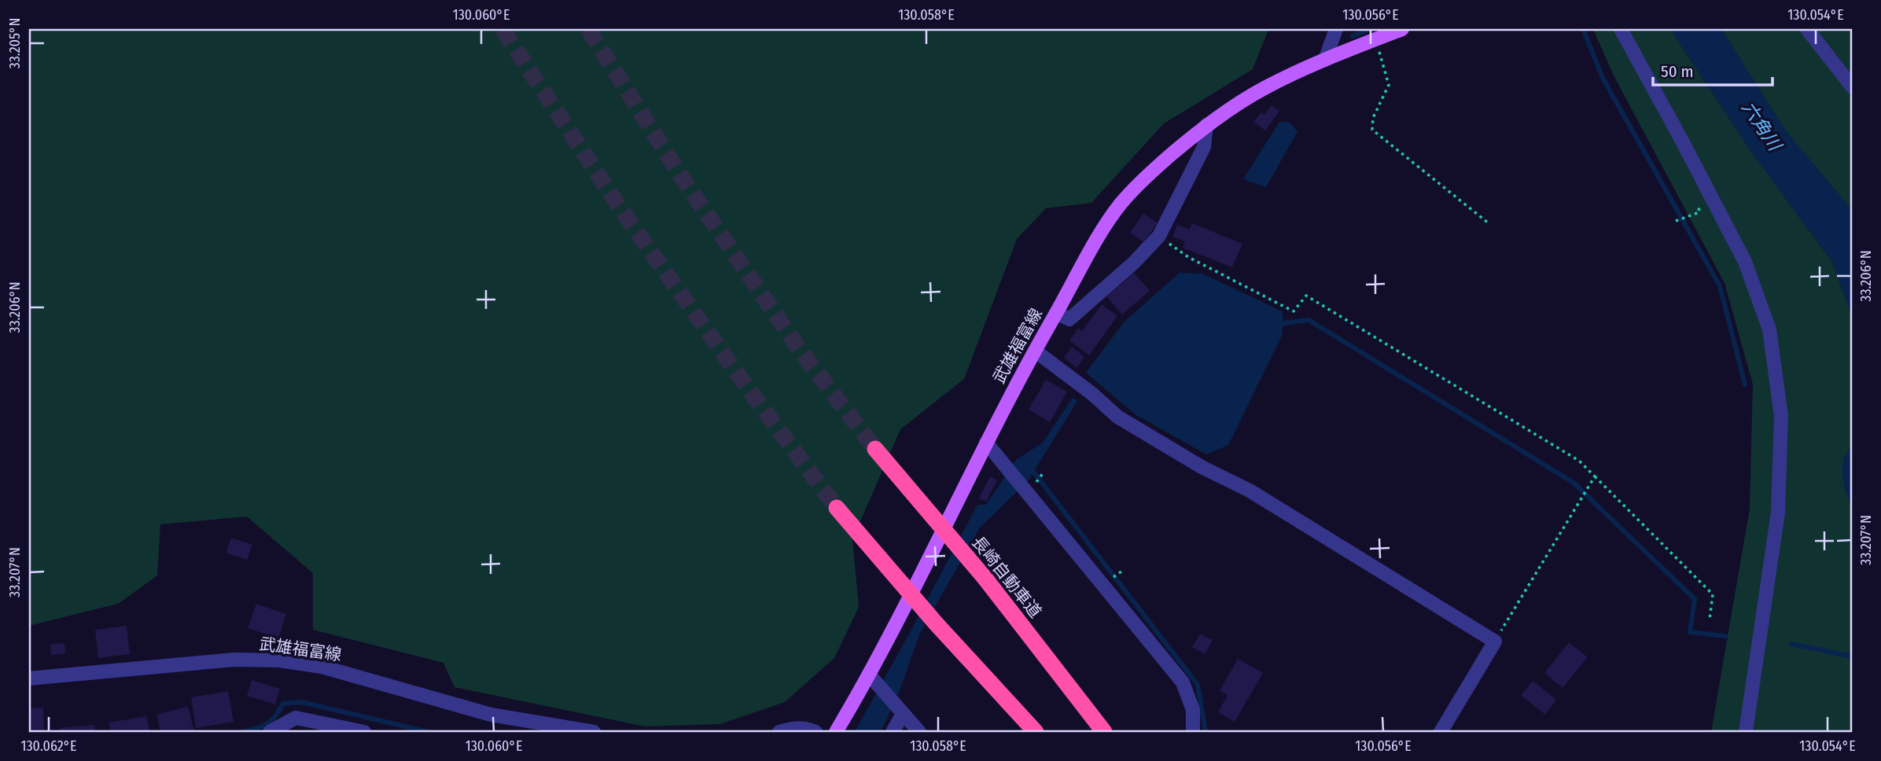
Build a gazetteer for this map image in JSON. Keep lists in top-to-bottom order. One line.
{"streets":{"highway":["長崎自動車道"],"main road":["武雄福富線"]},"water":["六角川"],"scale_bar":"50 m","coordinates":["130.060°E","130.058°E","130.056°E","130.054°E","33.205°N","33.206°N","33.207°N","130.062°E"]}
